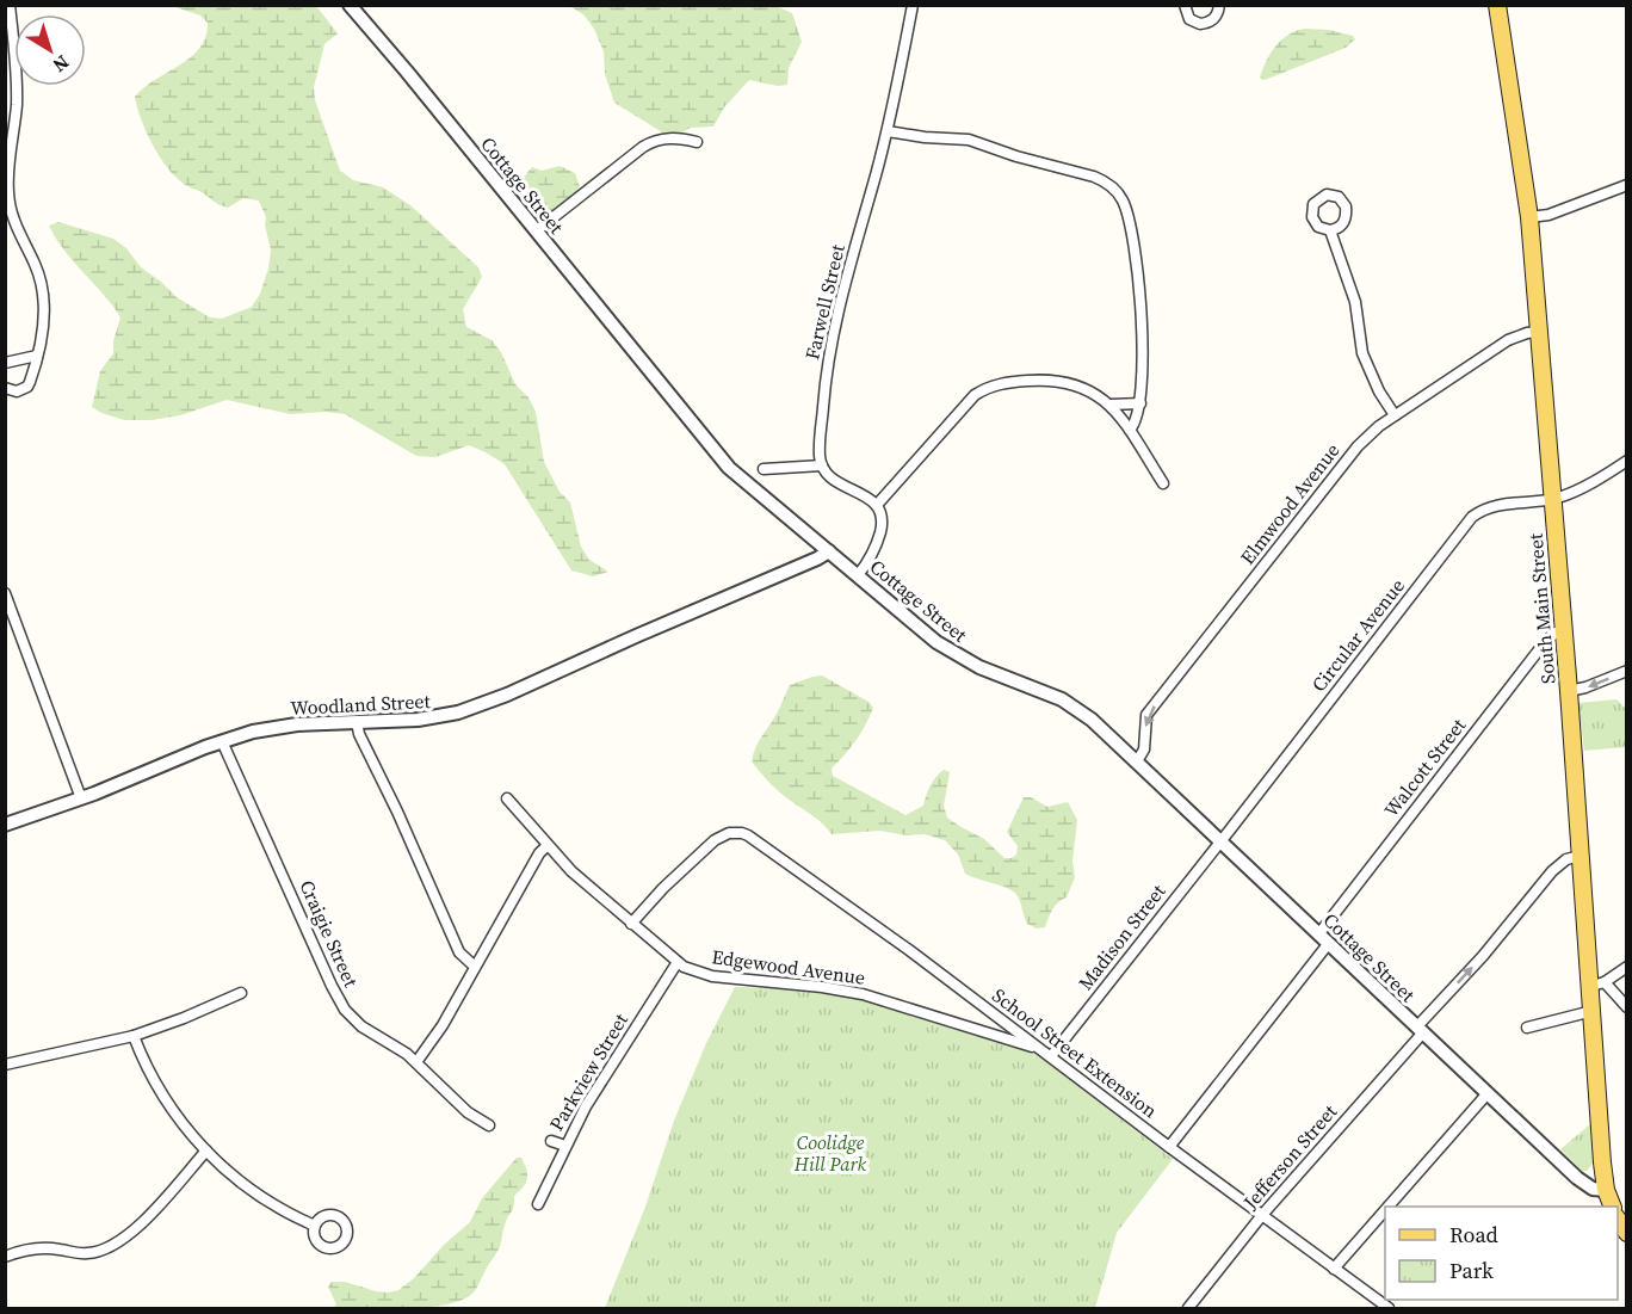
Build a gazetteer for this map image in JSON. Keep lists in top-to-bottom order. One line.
{"streets":{"main road":["South Main Street"],"street":["Cottage Street","Farwell Street","Elmwood Avenue","Circular Avenue","Woodland Street","Walcott Street","Craigie Street","Madison Street","Edgewood Avenue","School Street Extension","Parkview Street","Jefferson Street"]},"crossings":[["Cottage Street","Elmwood Avenue"],["Cottage Street","South Main Street"],["Cottage Street","Circular Avenue"],["Cottage Street","Woodland Street"],["Cottage Street","Walcott Street"],["Cottage Street","Madison Street"],["Cottage Street","Jefferson Street"],["Elmwood Avenue","South Main Street"],["South Main Street","Circular Avenue"],["South Main Street","Walcott Street"],["South Main Street","Jefferson Street"],["Circular Avenue","Madison Street"],["Woodland Street","Craigie Street"],["Madison Street","School Street Extension"],["Edgewood Avenue","School Street Extension"],["Edgewood Avenue","Parkview Street"],["School Street Extension","Jefferson Street"]],"one_way":["Elmwood Avenue","Jefferson Street"],"parks":["Coolidge Hill Park"],"legend":["Road","Park"],"north":"bottom right"}
